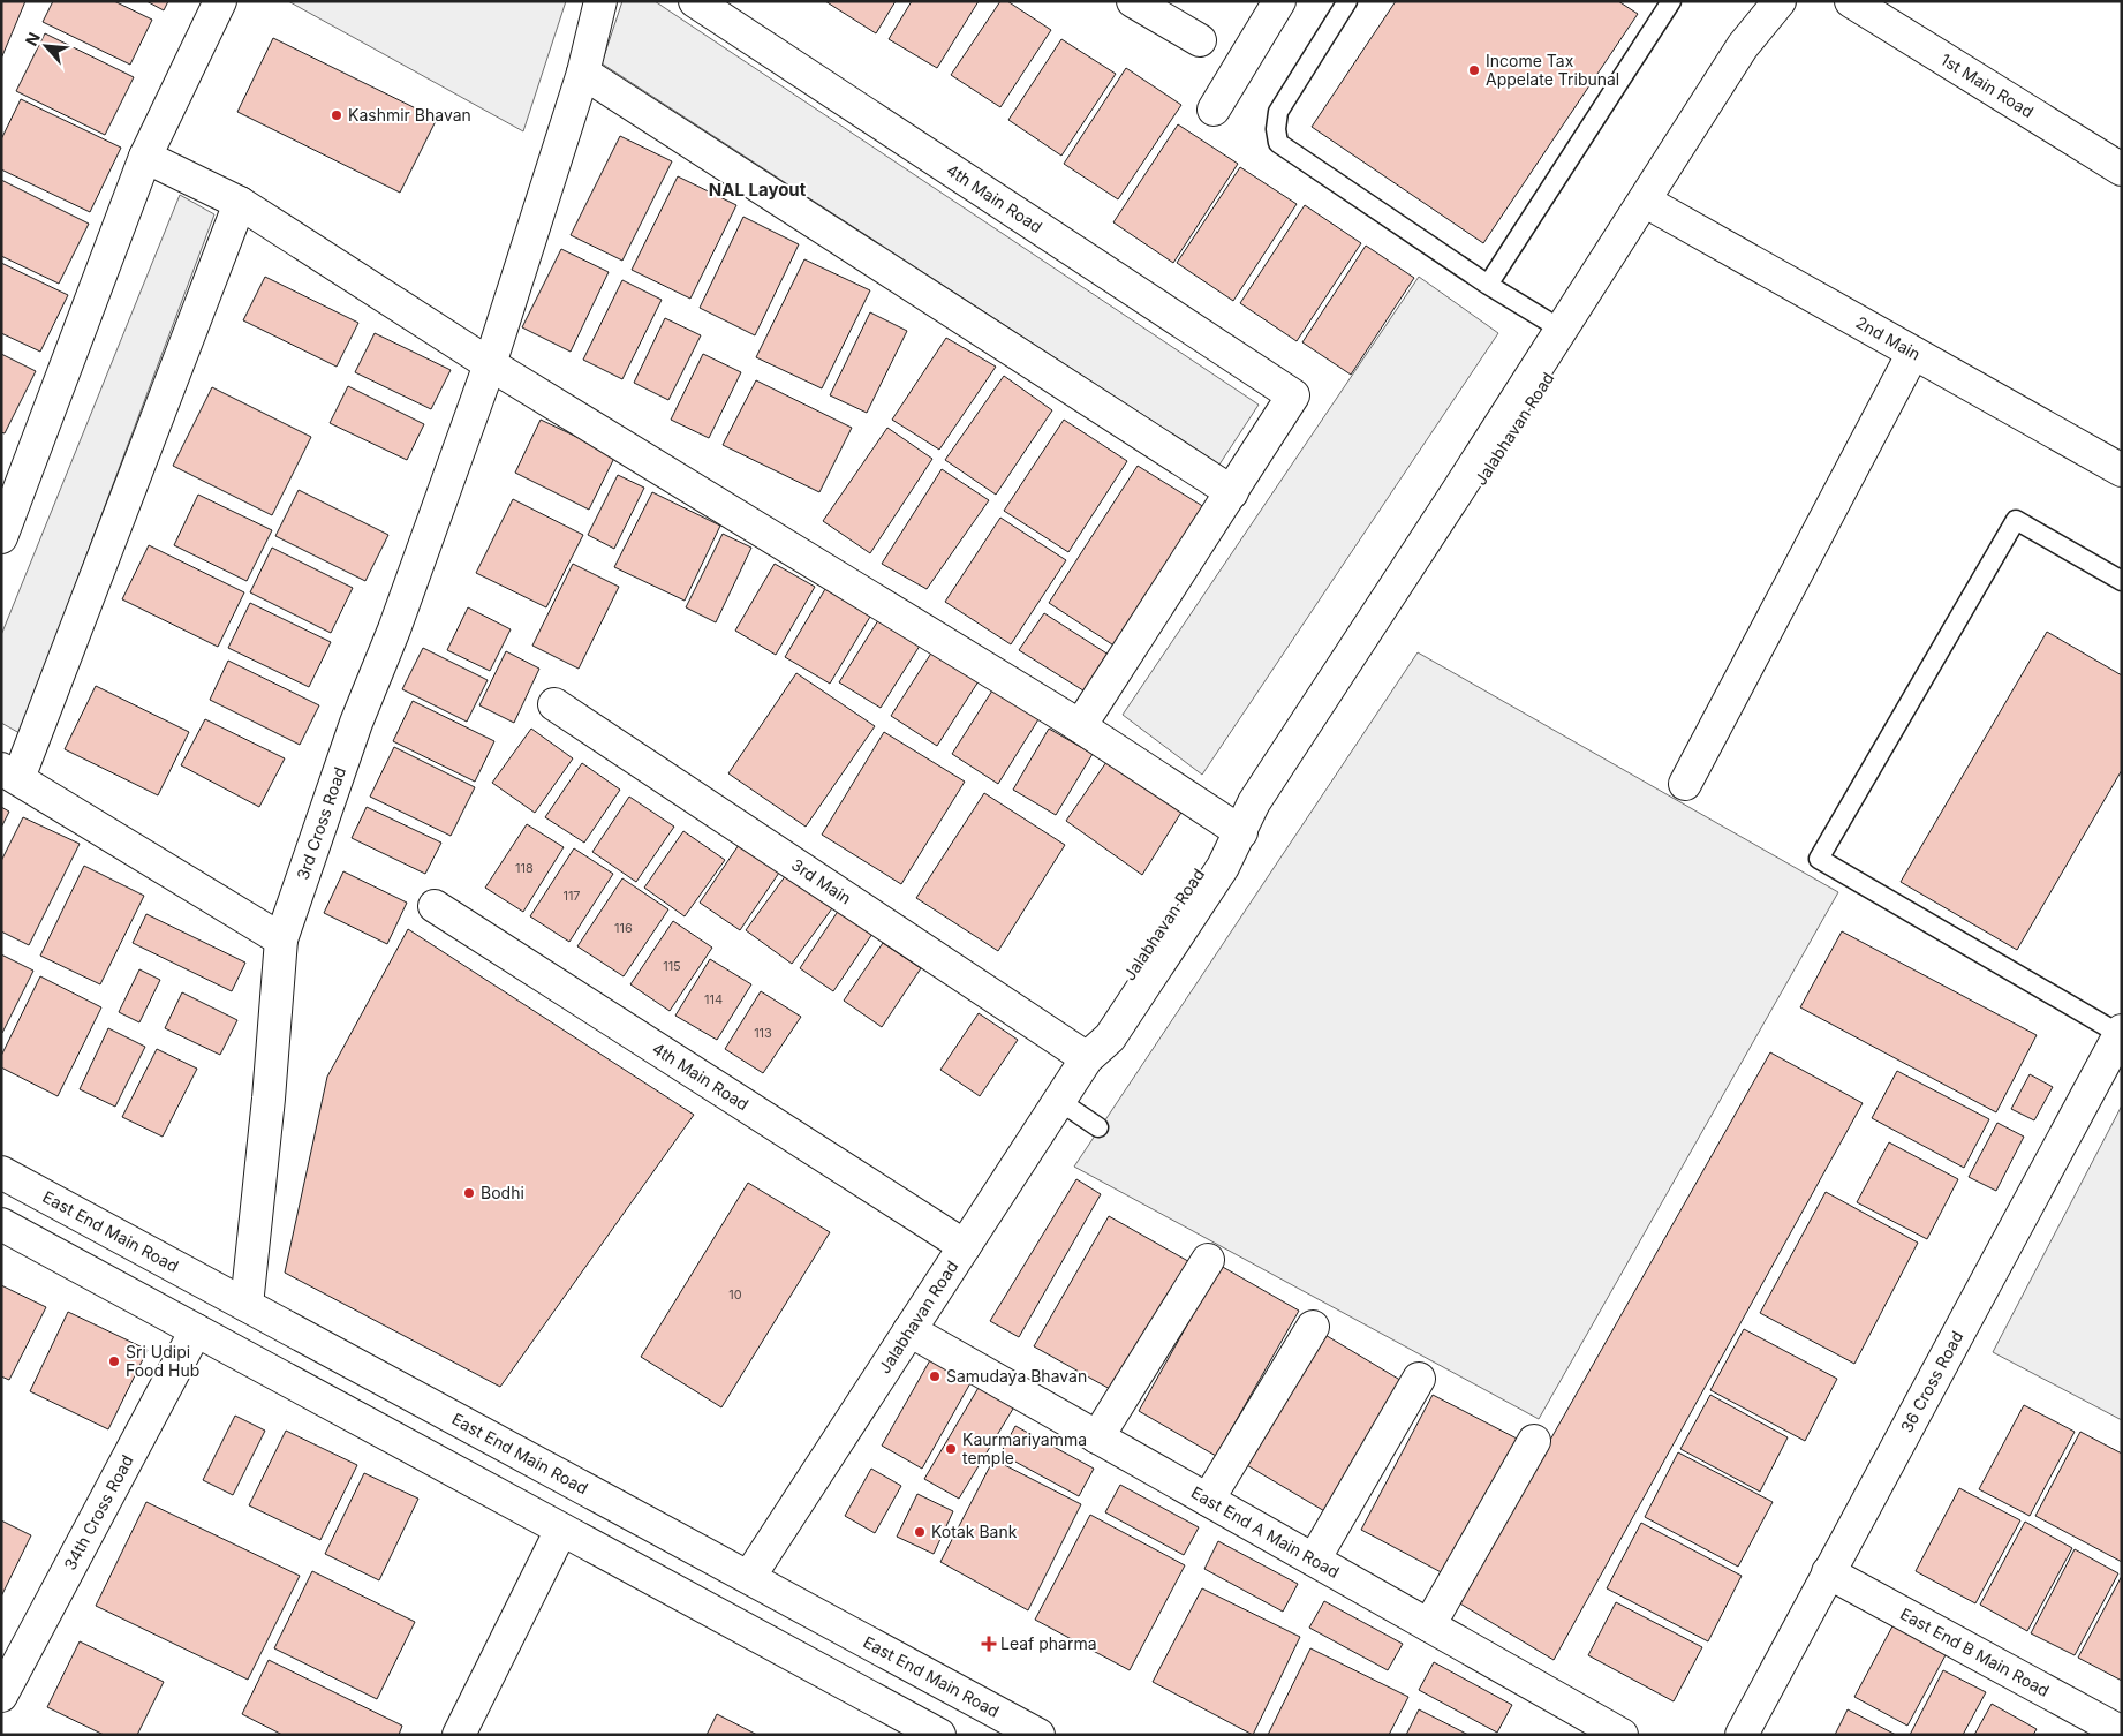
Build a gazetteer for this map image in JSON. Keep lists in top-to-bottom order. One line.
{"streets":{"street":["1st Main Road","4th Main Road","2nd Main","Jalabhavan Road","3rd Cross Road","3rd Main","East End Main Road","36 Cross Road","34th Cross Road","East End A Main Road","East End B Main Road"]},"crossings":[["4th Main Road","Jalabhavan Road"],["2nd Main","Jalabhavan Road"],["Jalabhavan Road","3rd Main"],["Jalabhavan Road","East End Main Road"],["Jalabhavan Road","East End A Main Road"],["3rd Cross Road","East End Main Road"],["36 Cross Road","East End B Main Road"]],"districts":["NAL Layout"],"places":{"other":["Income Tax Appelate Tribunal","Kashmir Bhavan","Bodhi","Sri Udipi Food Hub","Samudaya Bhavan","Kaurmariyamma temple","Kotak Bank"],"health":["Leaf pharma"]},"house_numbers":["118","117","116","115","114","113","10"],"north":"top left"}
